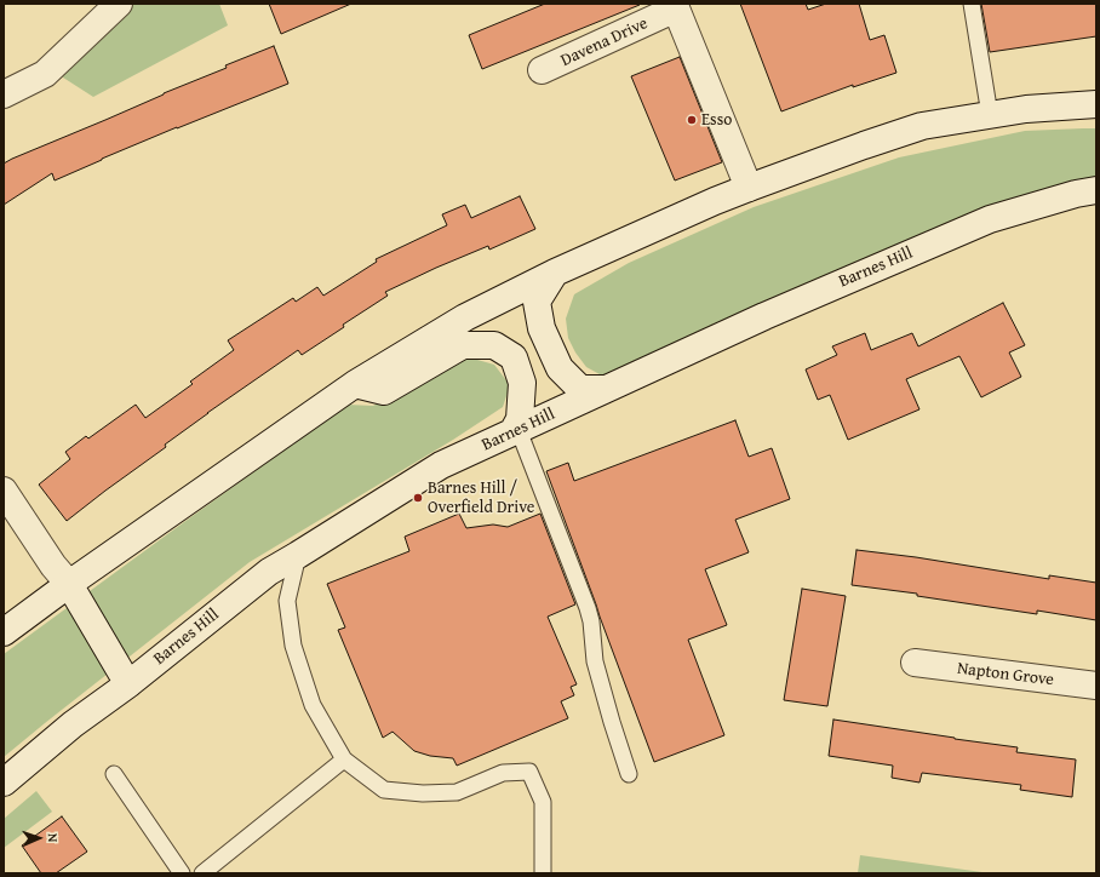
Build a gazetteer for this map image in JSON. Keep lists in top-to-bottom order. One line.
{"streets":{"main road":["Davena Drive","Barnes Hill","Napton Grove"]},"places":["Esso","Barnes Hill / Overfield Drive"],"north":"right"}
